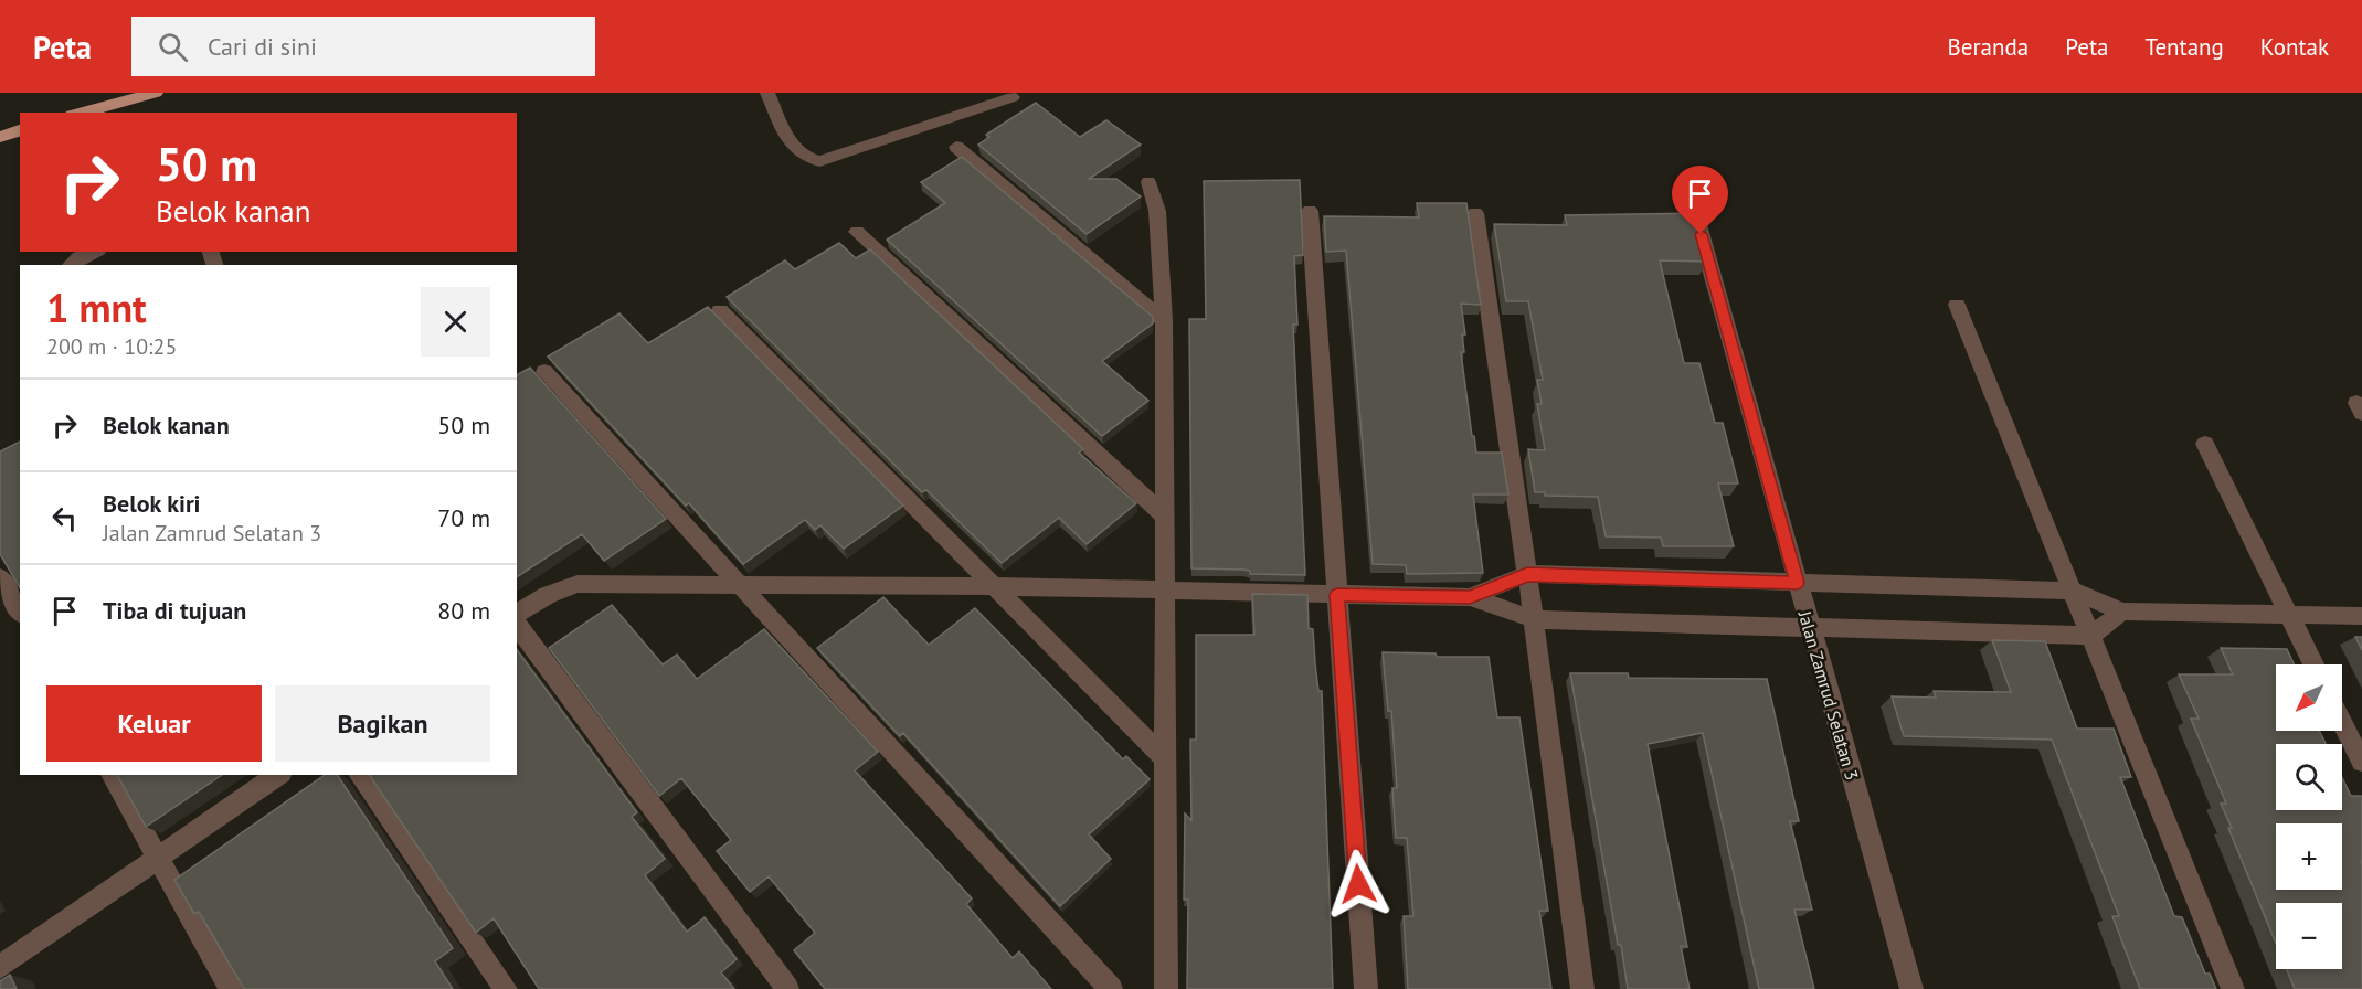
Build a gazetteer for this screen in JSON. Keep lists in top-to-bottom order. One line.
{"streets":{"street":["Jalan Zamrud Selatan 3"]},"north":"bottom left","page":{"header":"Peta","search":"Cari di sini","nav":["Beranda","Peta","Tentang","Kontak"],"turn":["50 m","Belok kanan"],"heading":["1 mnt","200 m · 10:25"],"list":[{"name":"Belok kanan","value":"50 m"},{"name":"Belok kiri","note":"Jalan Zamrud Selatan 3","value":"70 m"},{"name":"Tiba di tujuan","value":"80 m"}],"map_buttons":["+","−"],"buttons":["Keluar","Bagikan"]}}
